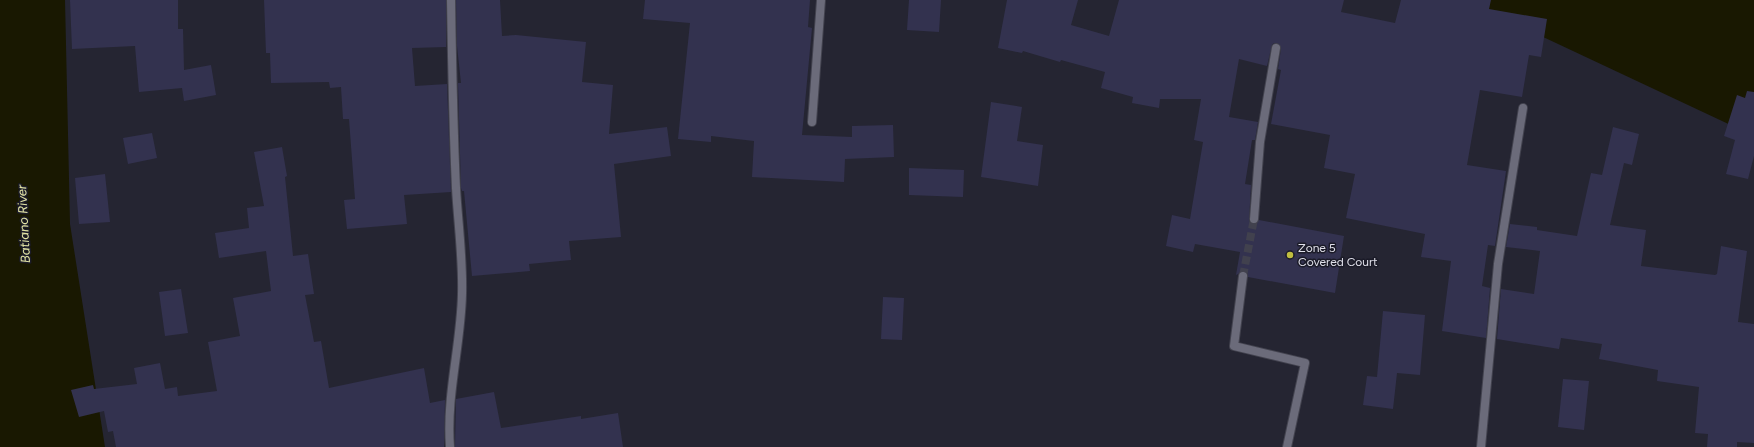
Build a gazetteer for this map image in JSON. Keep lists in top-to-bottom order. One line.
{"water":["Batiano River"],"places":["Zone 5 Covered Court"]}
